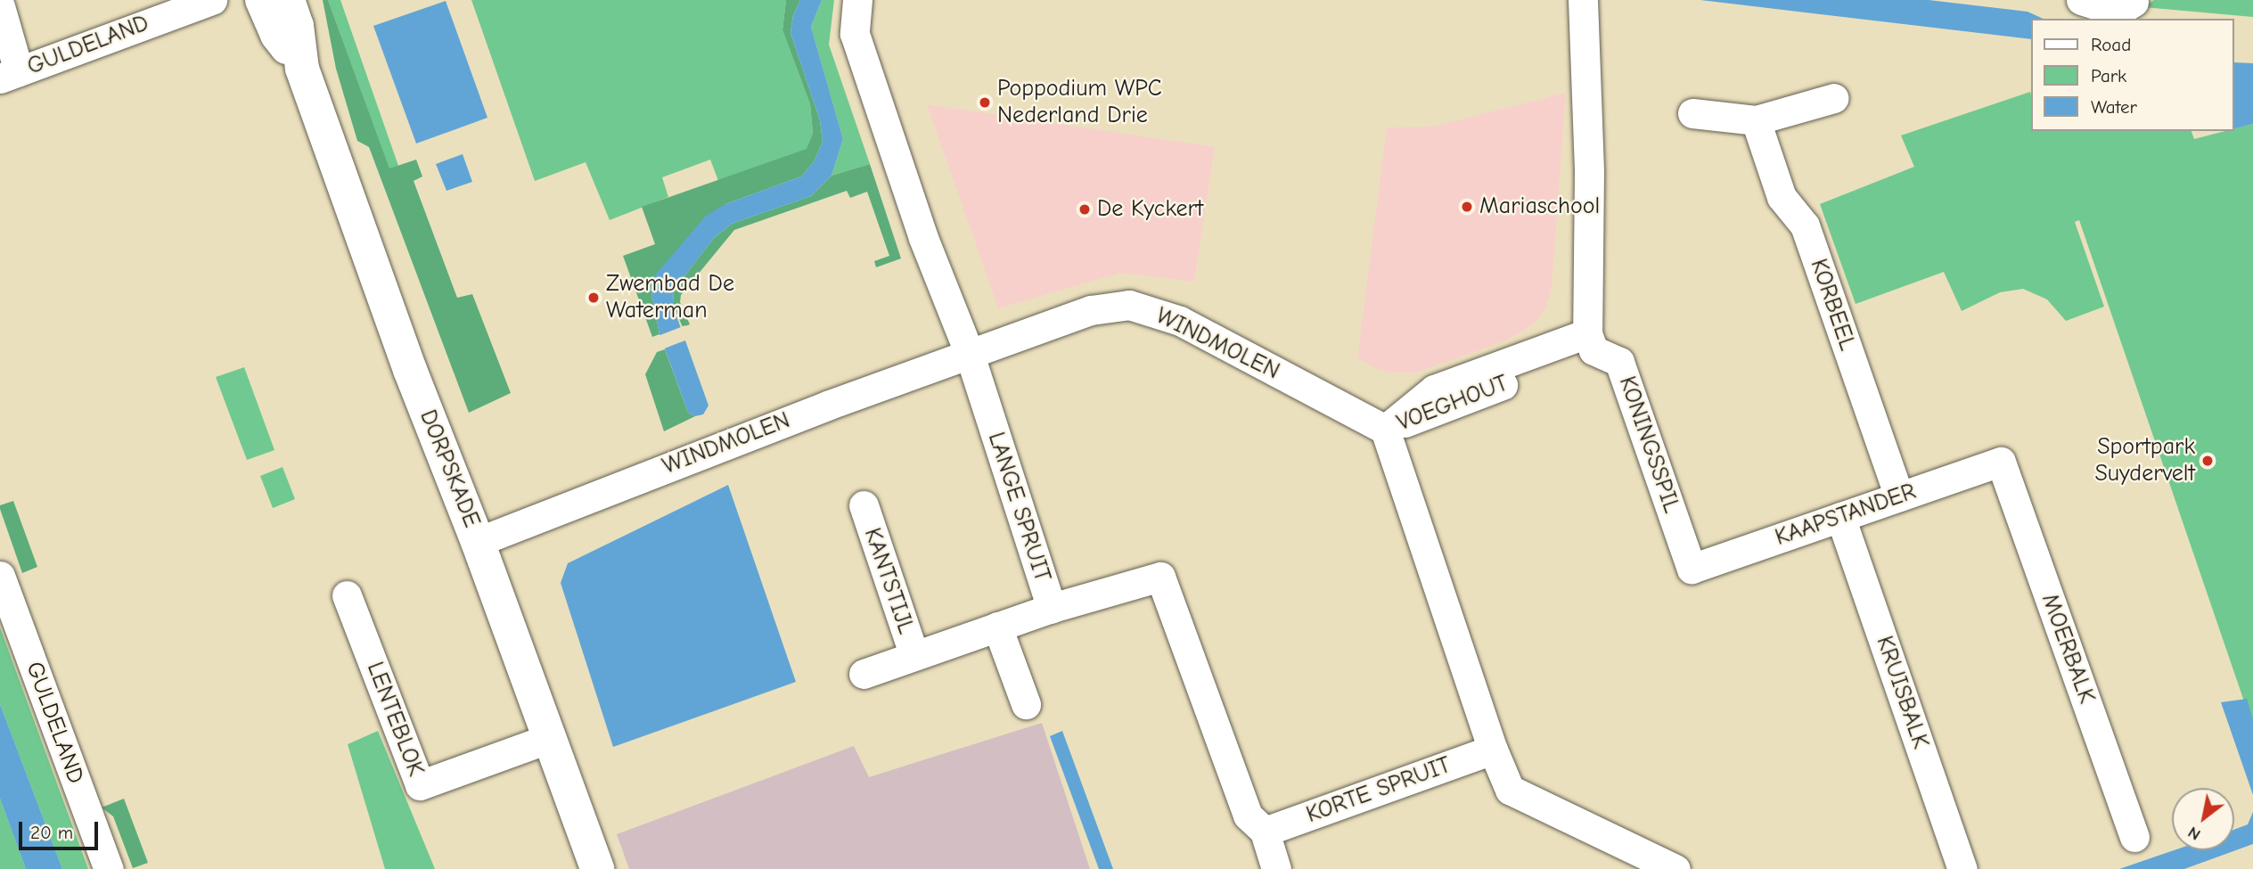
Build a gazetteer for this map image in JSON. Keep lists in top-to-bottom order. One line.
{"streets":{"main road":["DORPSKADE"],"street":["GULDELAND","KORBEEL","WINDMOLEN","VOEGHOUT","KONINGSSPIL","LANGE SPRUIT","KAAPSTANDER","KANTSTIJL","MOERBALK","KRUISBALK","LENTEBLOK","KORTE SPRUIT"]},"crossings":[["KORBEEL","KAAPSTANDER"],["WINDMOLEN","VOEGHOUT"],["WINDMOLEN","DORPSKADE"],["WINDMOLEN","LANGE SPRUIT"],["VOEGHOUT","KONINGSSPIL"],["KONINGSSPIL","KAAPSTANDER"],["DORPSKADE","LENTEBLOK"],["LANGE SPRUIT","KANTSTIJL"],["LANGE SPRUIT","KORTE SPRUIT"],["KAAPSTANDER","MOERBALK"],["KAAPSTANDER","KRUISBALK"]],"places":["Poppodium WPC Nederland Drie","Mariaschool","De Kyckert","Zwembad De Waterman","Sportpark Suydervelt"],"legend":["Road","Park","Water"],"scale_bar":"20 m","north":"bottom left"}
